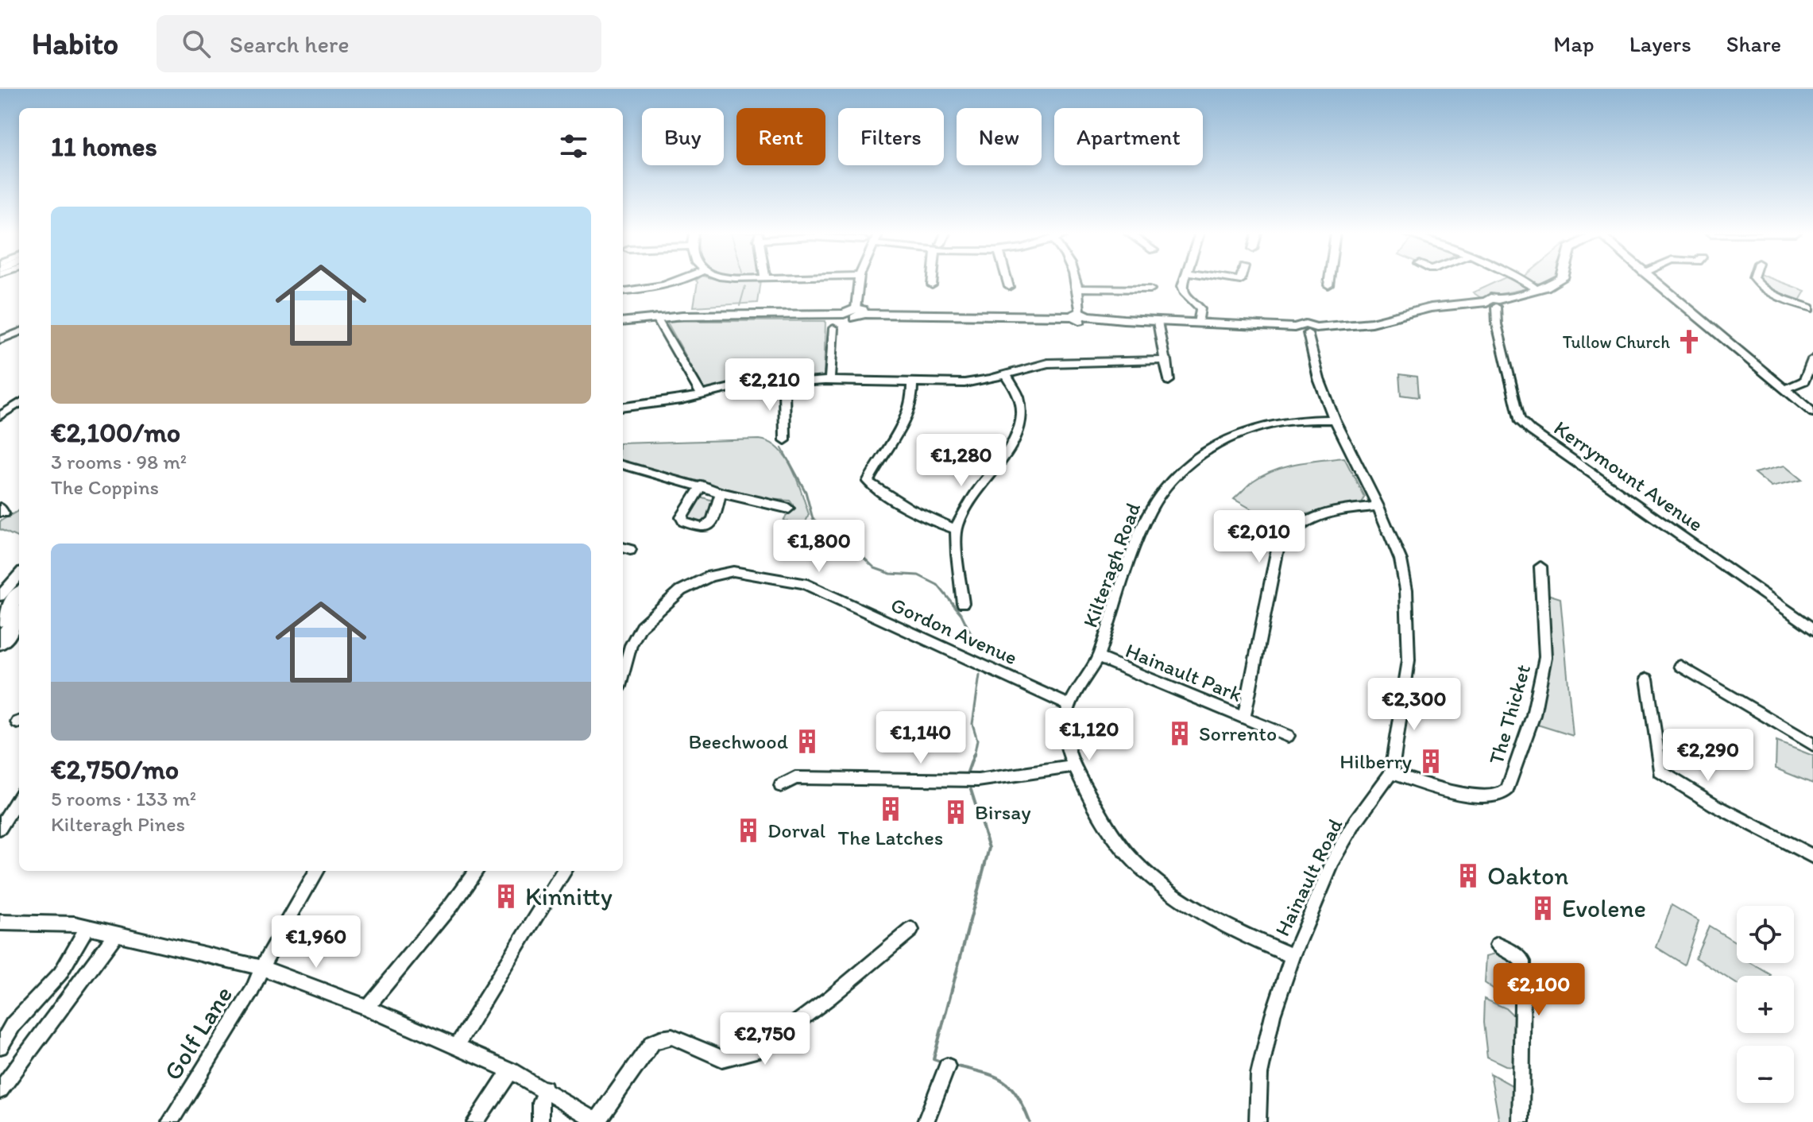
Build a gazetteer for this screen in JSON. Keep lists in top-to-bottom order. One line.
{"streets":{"street":["Kerrymount Avenue","Kilteragh Road","Gordon Avenue","Hainault Park","The Thicket","Hainault Road","Golf Lane"]},"crossings":[["Kilteragh Road","Hainault Park"],["Kilteragh Road","Hainault Road"],["Gordon Avenue","Hainault Park"],["Hainault Park","Hainault Road"],["The Thicket","Hainault Road"]],"places":{"church":["Tullow Church"],"building":["Sorrento","Beechwood","Hilberry","The Latches","Birsay","Dorval","Oakton","Kinnitty","Evolene"]},"page":{"header":"Habito","search":"Search here","nav":["Map","Layers","Share"],"chip":["Buy","Rent","Filters","New","Apartment"],"heading":"11 homes","list":[{"name":"€2,100/mo","note":"3 rooms · 98 m² · The Coppins"},{"name":"€2,750/mo","note":"5 rooms · 133 m² · Kilteragh Pines"}],"price":["€2,210","€1,280","€2,010","€1,800","€2,300","€1,120","€1,140","€2,290","€1,960","€2,100","€2,750"],"map_buttons":["+","−"]}}
